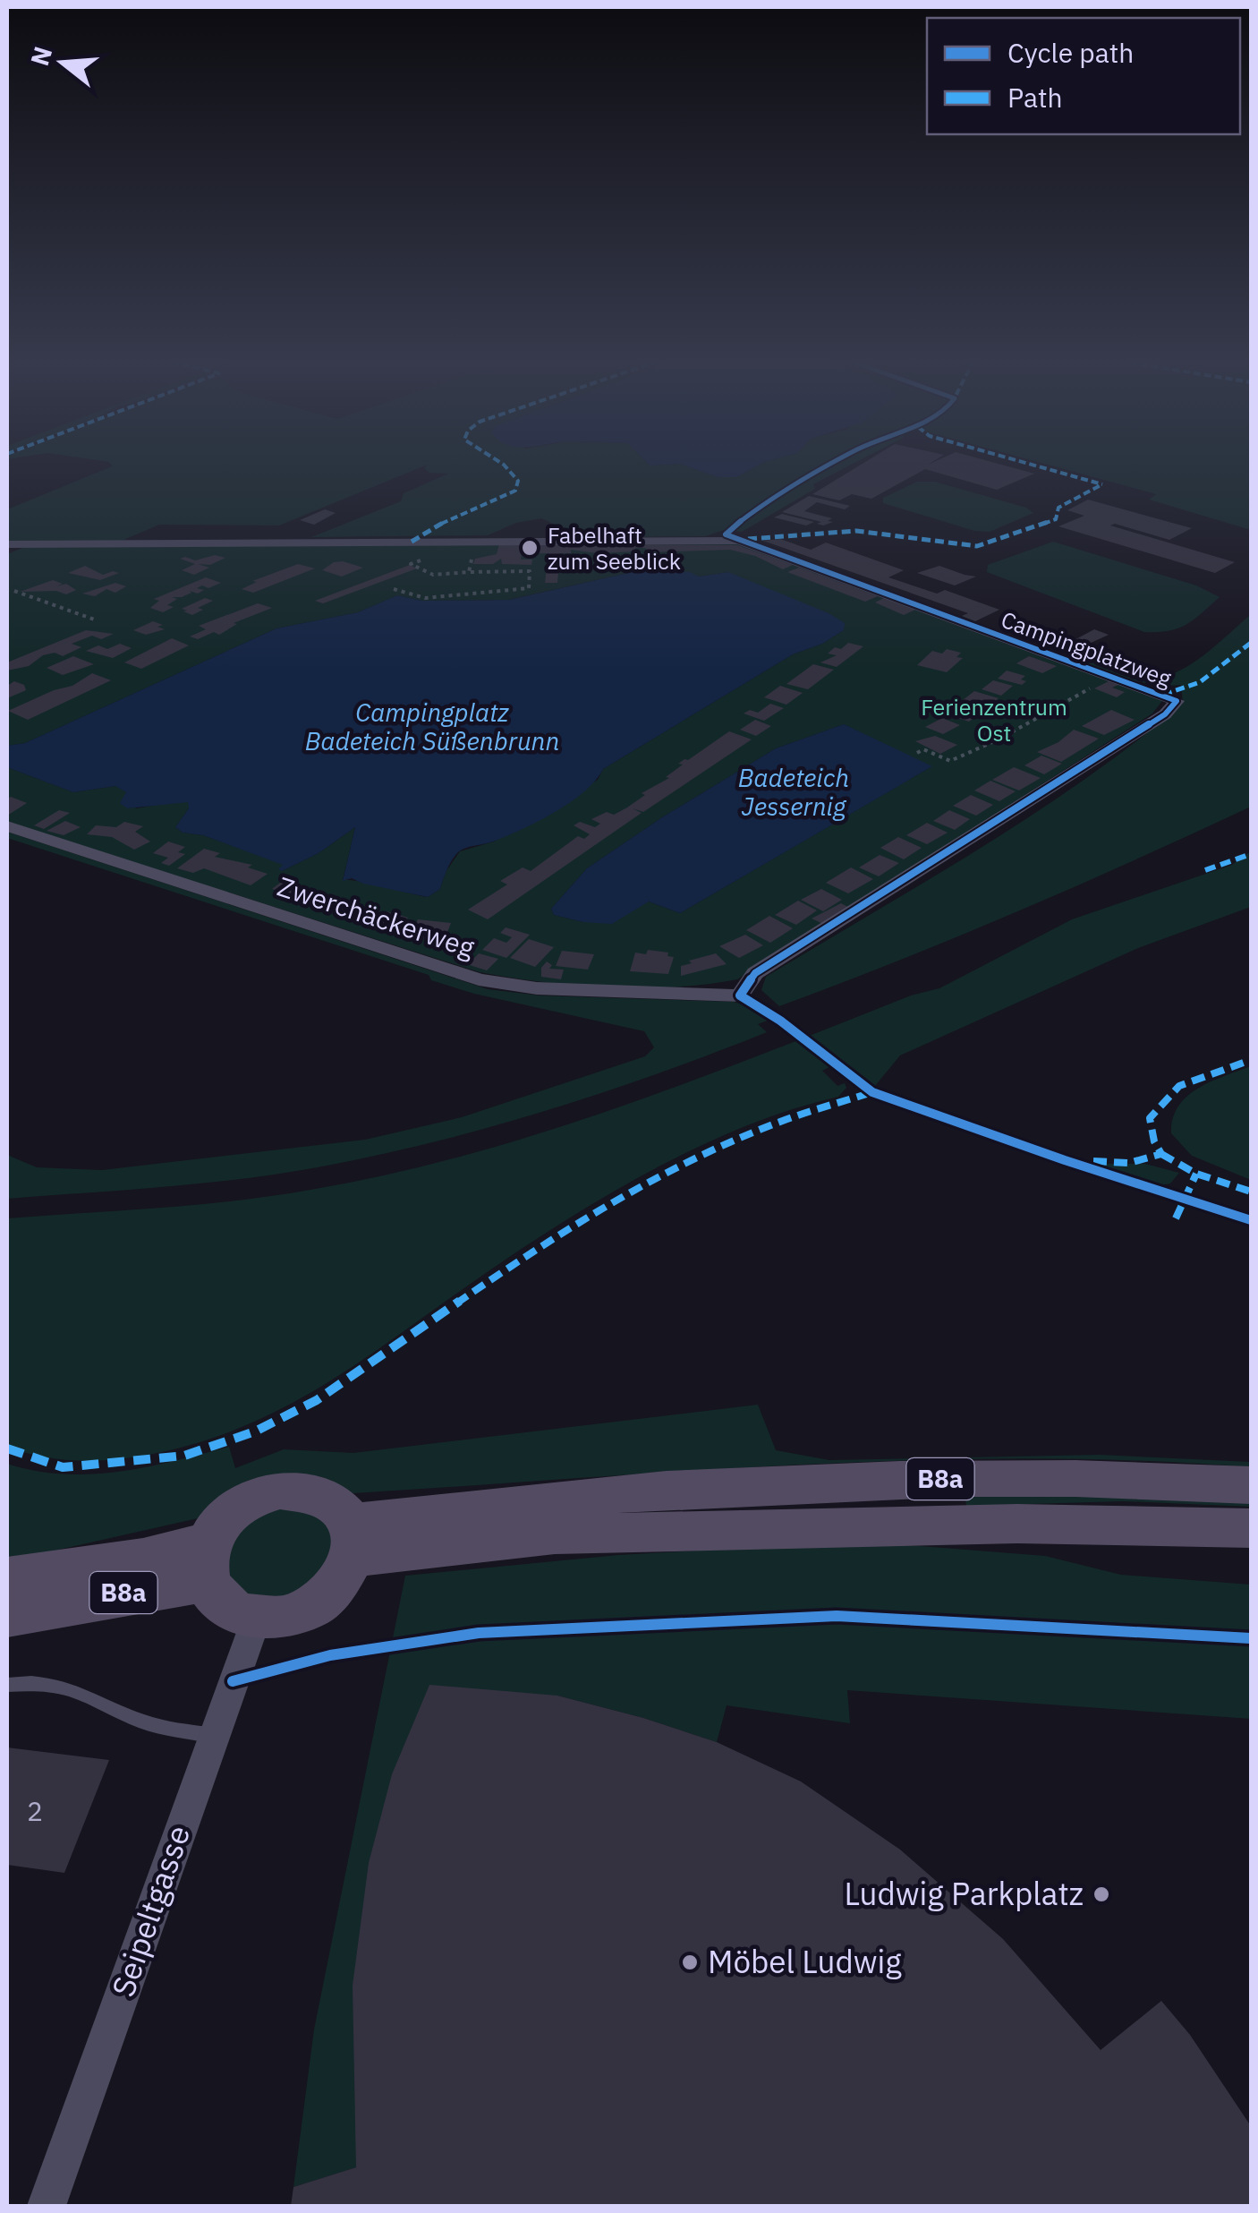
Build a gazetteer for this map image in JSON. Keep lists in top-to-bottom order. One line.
{"streets":{"main road":["B8a"],"street":["Campingplatzweg","Zwerchäckerweg","Seipeltgasse"]},"crossings":[["Campingplatzweg","Zwerchäckerweg"],["B8a","Seipeltgasse"]],"water":["Campingplatz Badeteich Süßenbrunn","Badeteich Jessernig"],"parks":["Ferienzentrum Ost"],"places":["Fabelhaft zum Seeblick","Ludwig Parkplatz","Möbel Ludwig"],"house_numbers":["2"],"legend":["Cycle path","Path"],"north":"left"}
